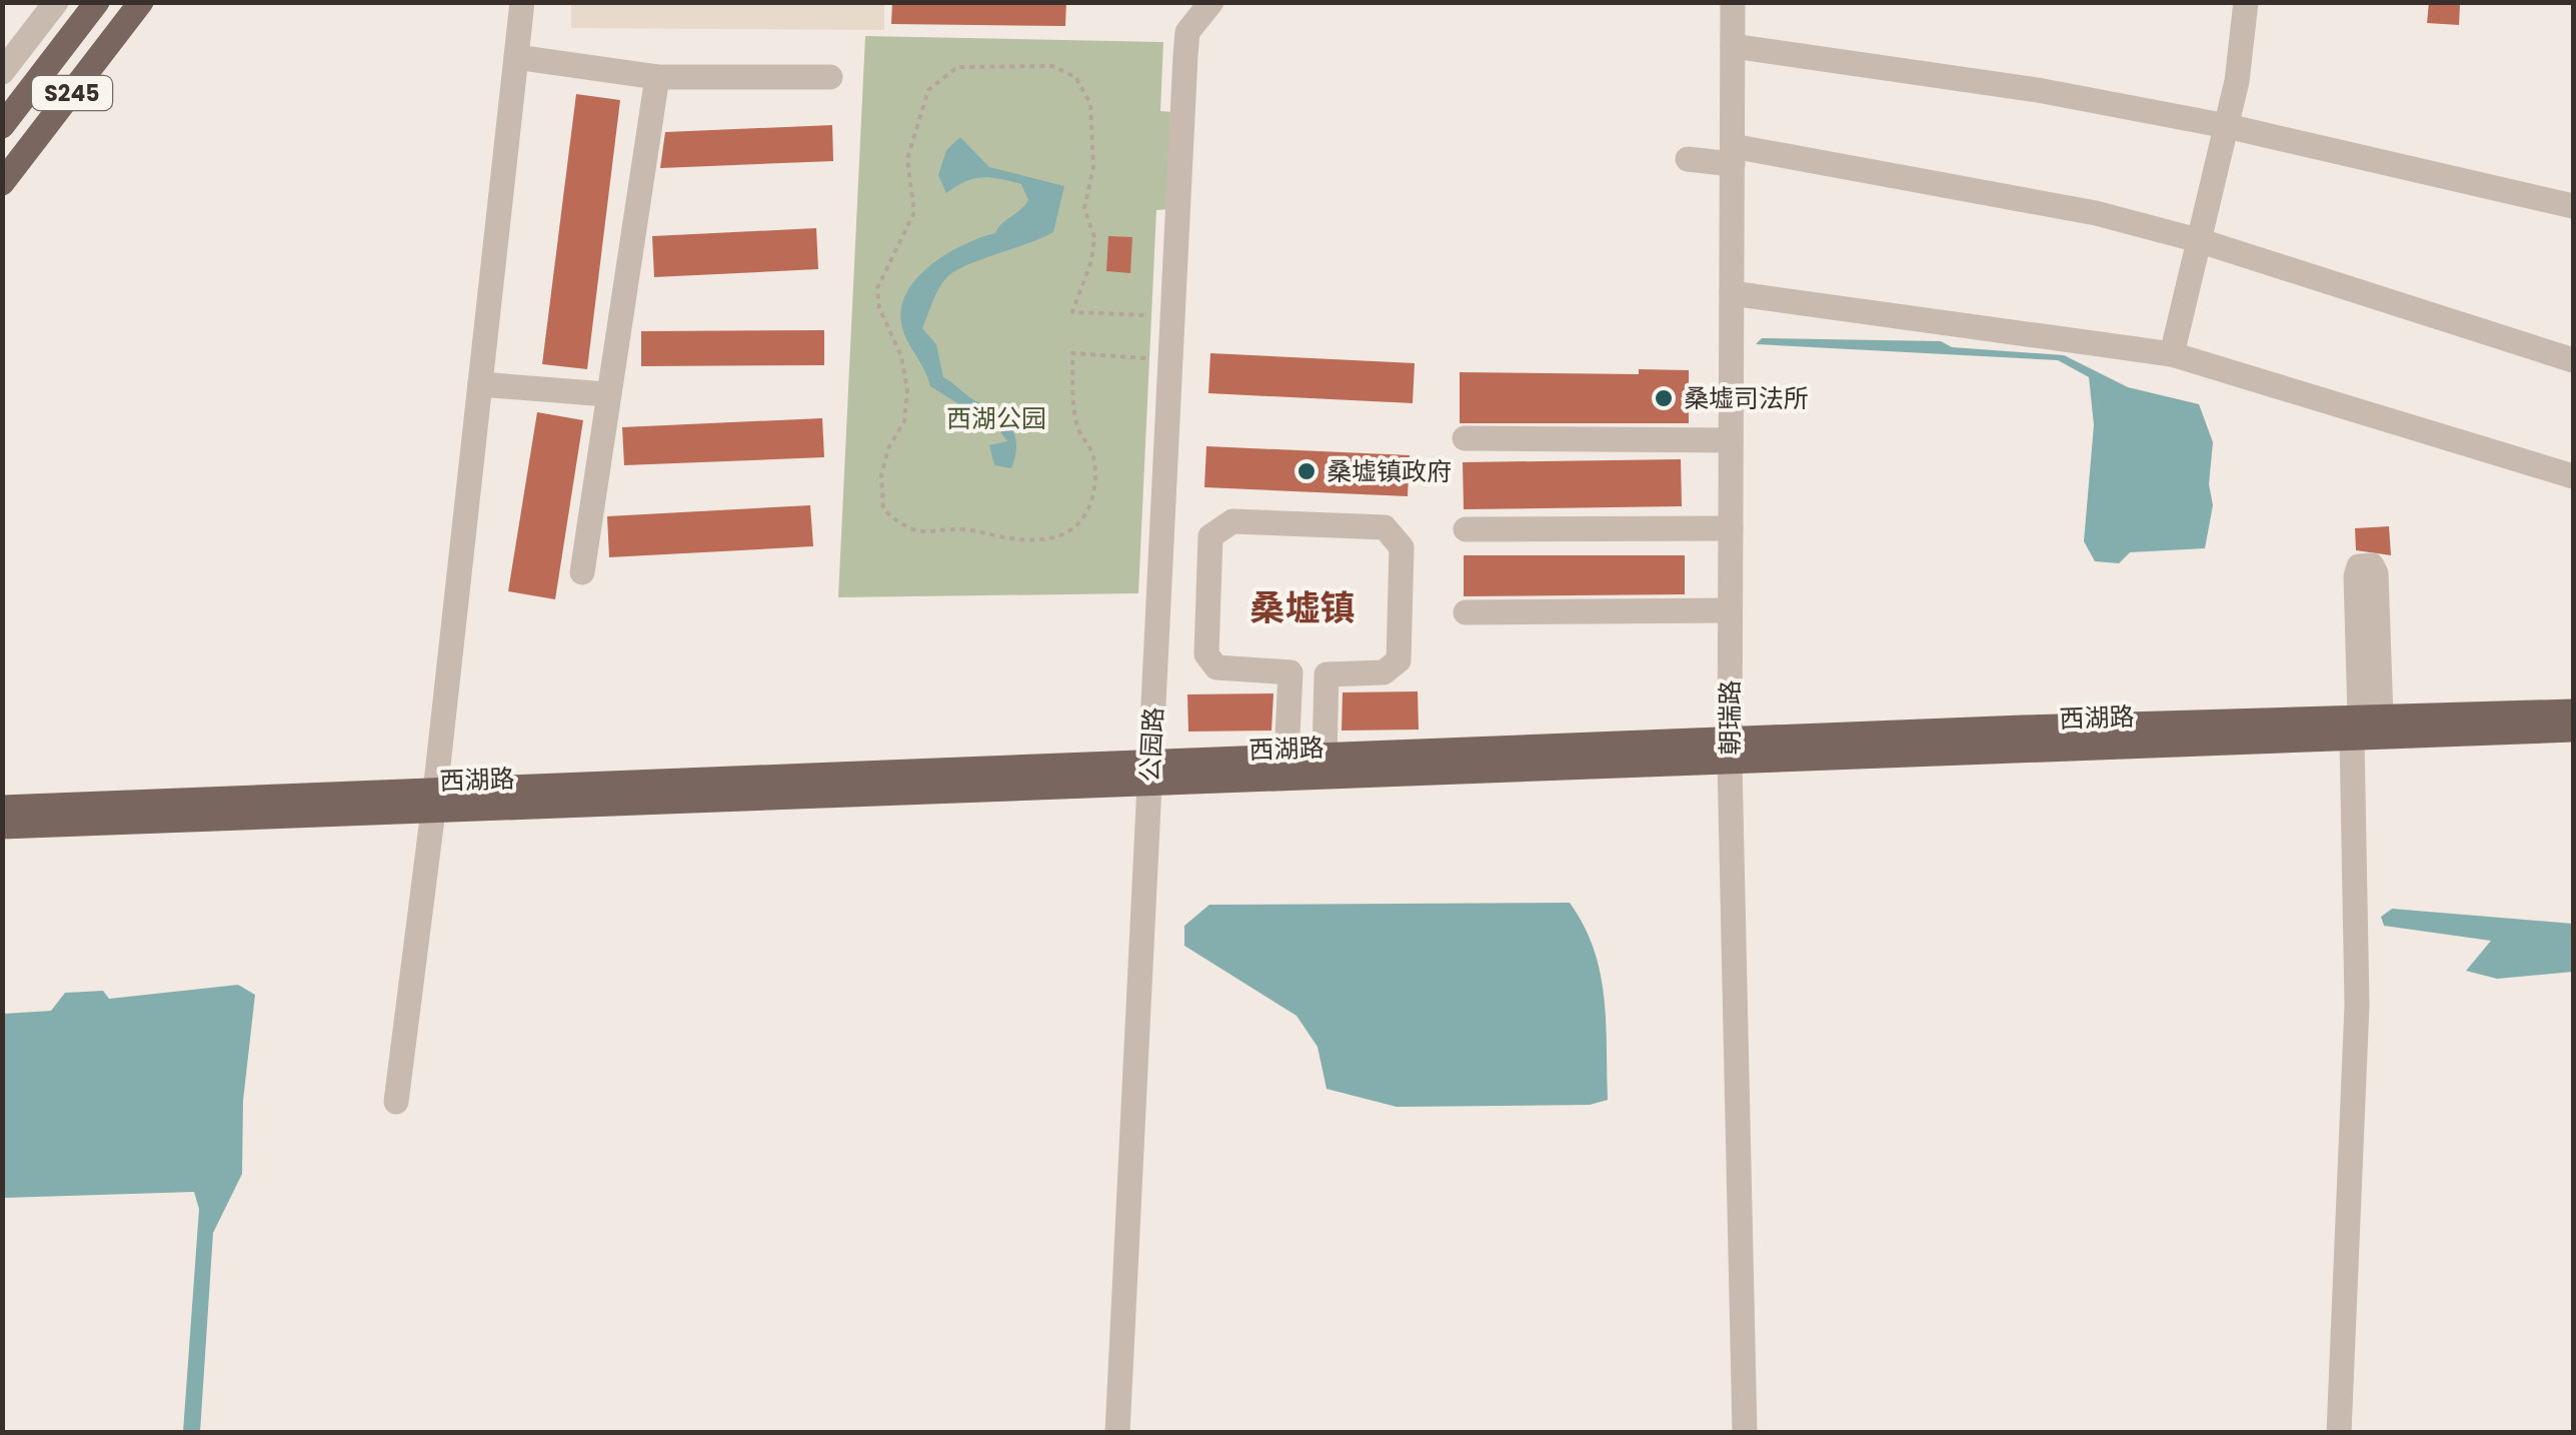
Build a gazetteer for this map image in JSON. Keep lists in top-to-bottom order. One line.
{"streets":{"main road":["S245","西湖路"],"street":["朝瑞路","公园路"]},"crossings":[["朝瑞路","西湖路"],["西湖路","公园路"]],"districts":["桑墟镇"],"parks":["西湖公园"],"places":["桑墟司法所","桑墟镇政府"]}
